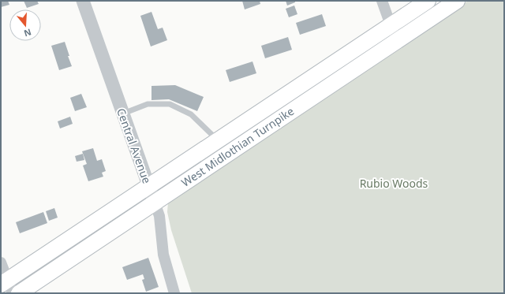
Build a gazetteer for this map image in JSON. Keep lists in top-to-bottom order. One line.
{"streets":{"main road":["West Midlothian Turnpike"],"street":["Central Avenue"]},"crossings":[["Central Avenue","West Midlothian Turnpike"]],"parks":["Rubio Woods"],"north":"bottom"}
